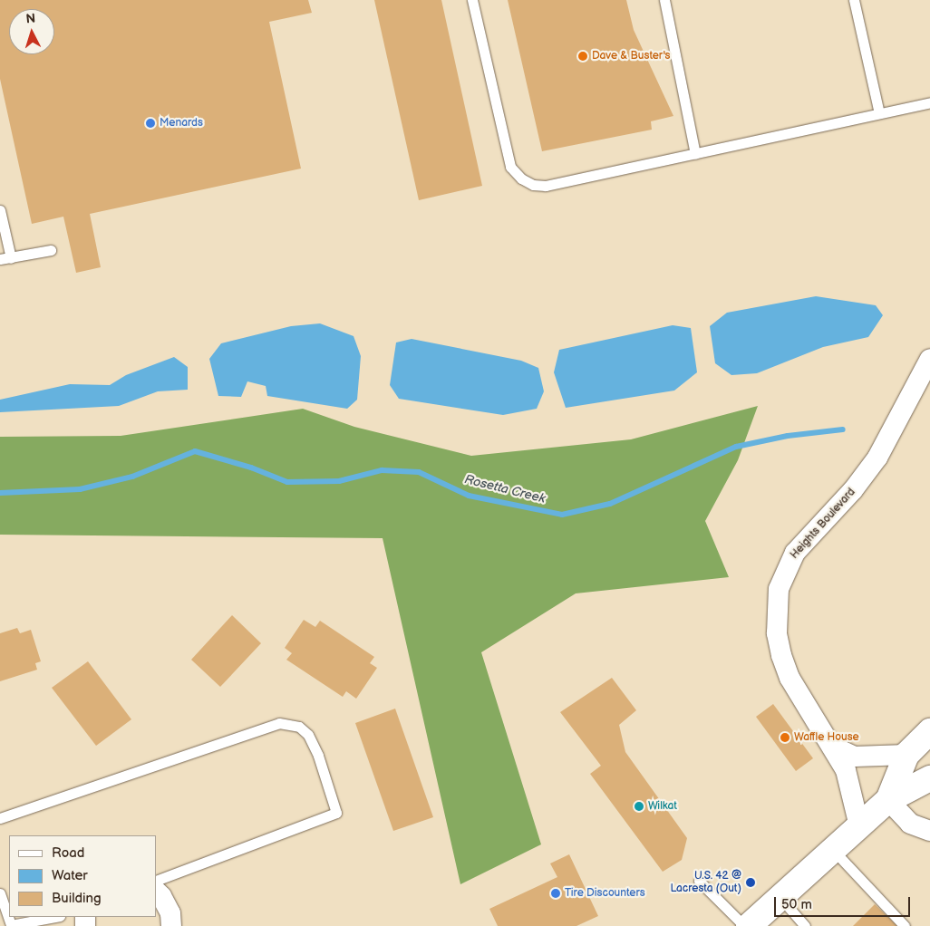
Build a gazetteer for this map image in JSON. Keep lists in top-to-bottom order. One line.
{"streets":{"street":["Heights Boulevard"]},"water":["Rosetta Creek"],"places":["Dave & Buster's","Menards","Waffle House","Wilkat","U.S. 42 @ Lacresta (Out)","Tire Discounters"],"legend":["Road","Water","Building"],"scale_bar":"50 m","north":"top"}
